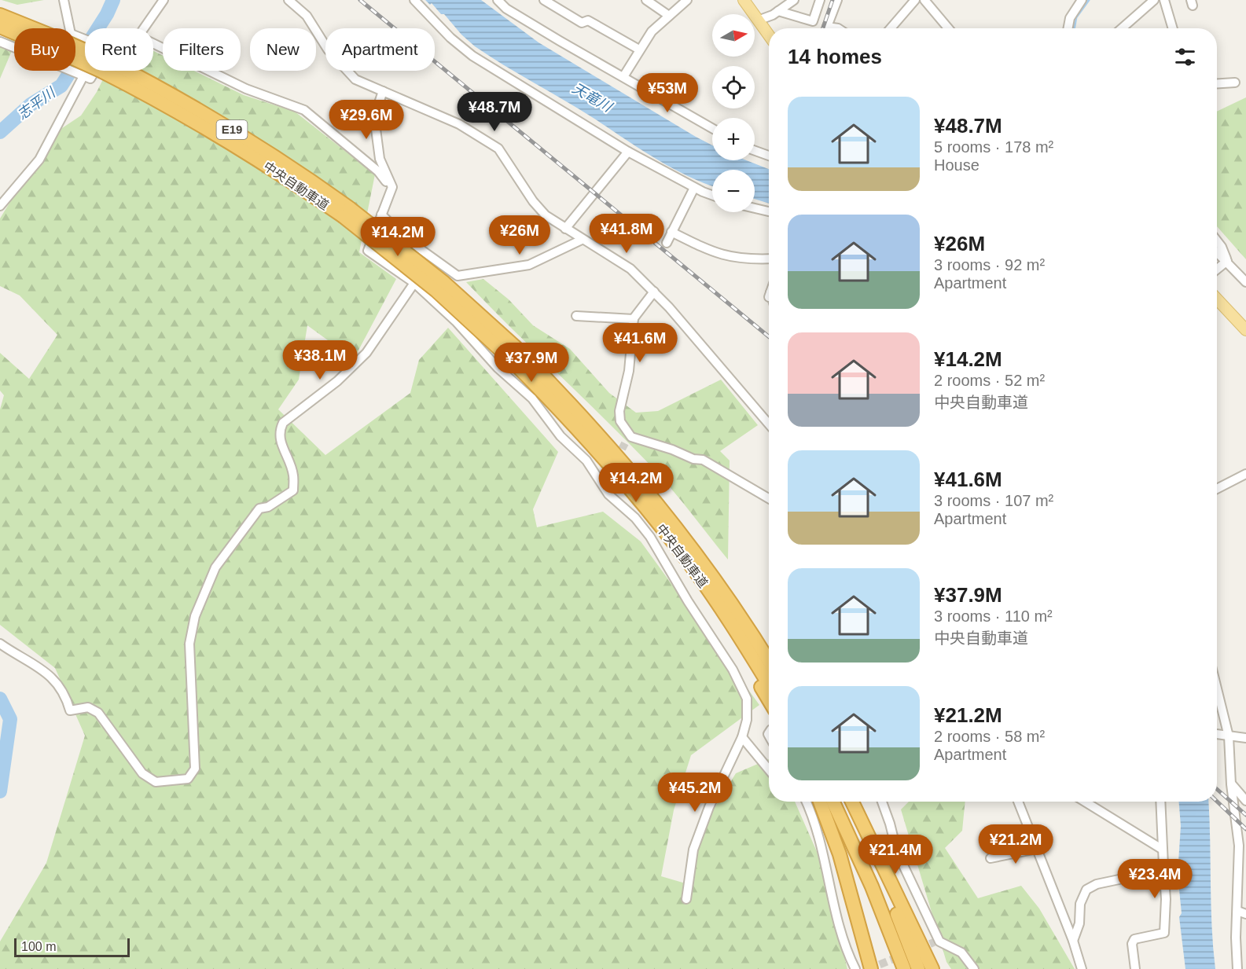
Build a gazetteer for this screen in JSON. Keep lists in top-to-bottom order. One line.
{"streets":{"highway":["E19","中央自動車道"]},"water":["天竜川","志平川"],"scale_bar":"100 m","north":"right","page":{"map_buttons":["+","−"],"chip":["Buy","Rent","Filters","New","Apartment"],"heading":"14 homes","price":["¥53M","¥48.7M","¥29.6M","¥41.8M","¥26M","¥14.2M","¥41.6M","¥38.1M","¥37.9M","¥14.2M","¥45.2M","¥21.2M","¥21.4M","¥23.4M"],"list":[{"name":"¥48.7M","note":"5 rooms · 178 m² · House"},{"name":"¥26M","note":"3 rooms · 92 m² · Apartment"},{"name":"¥14.2M","note":"2 rooms · 52 m² · 中央自動車道"},{"name":"¥41.6M","note":"3 rooms · 107 m² · Apartment"},{"name":"¥37.9M","note":"3 rooms · 110 m² · 中央自動車道"},{"name":"¥21.2M","note":"2 rooms · 58 m² · Apartment"}],"scale":"100 m"}}
